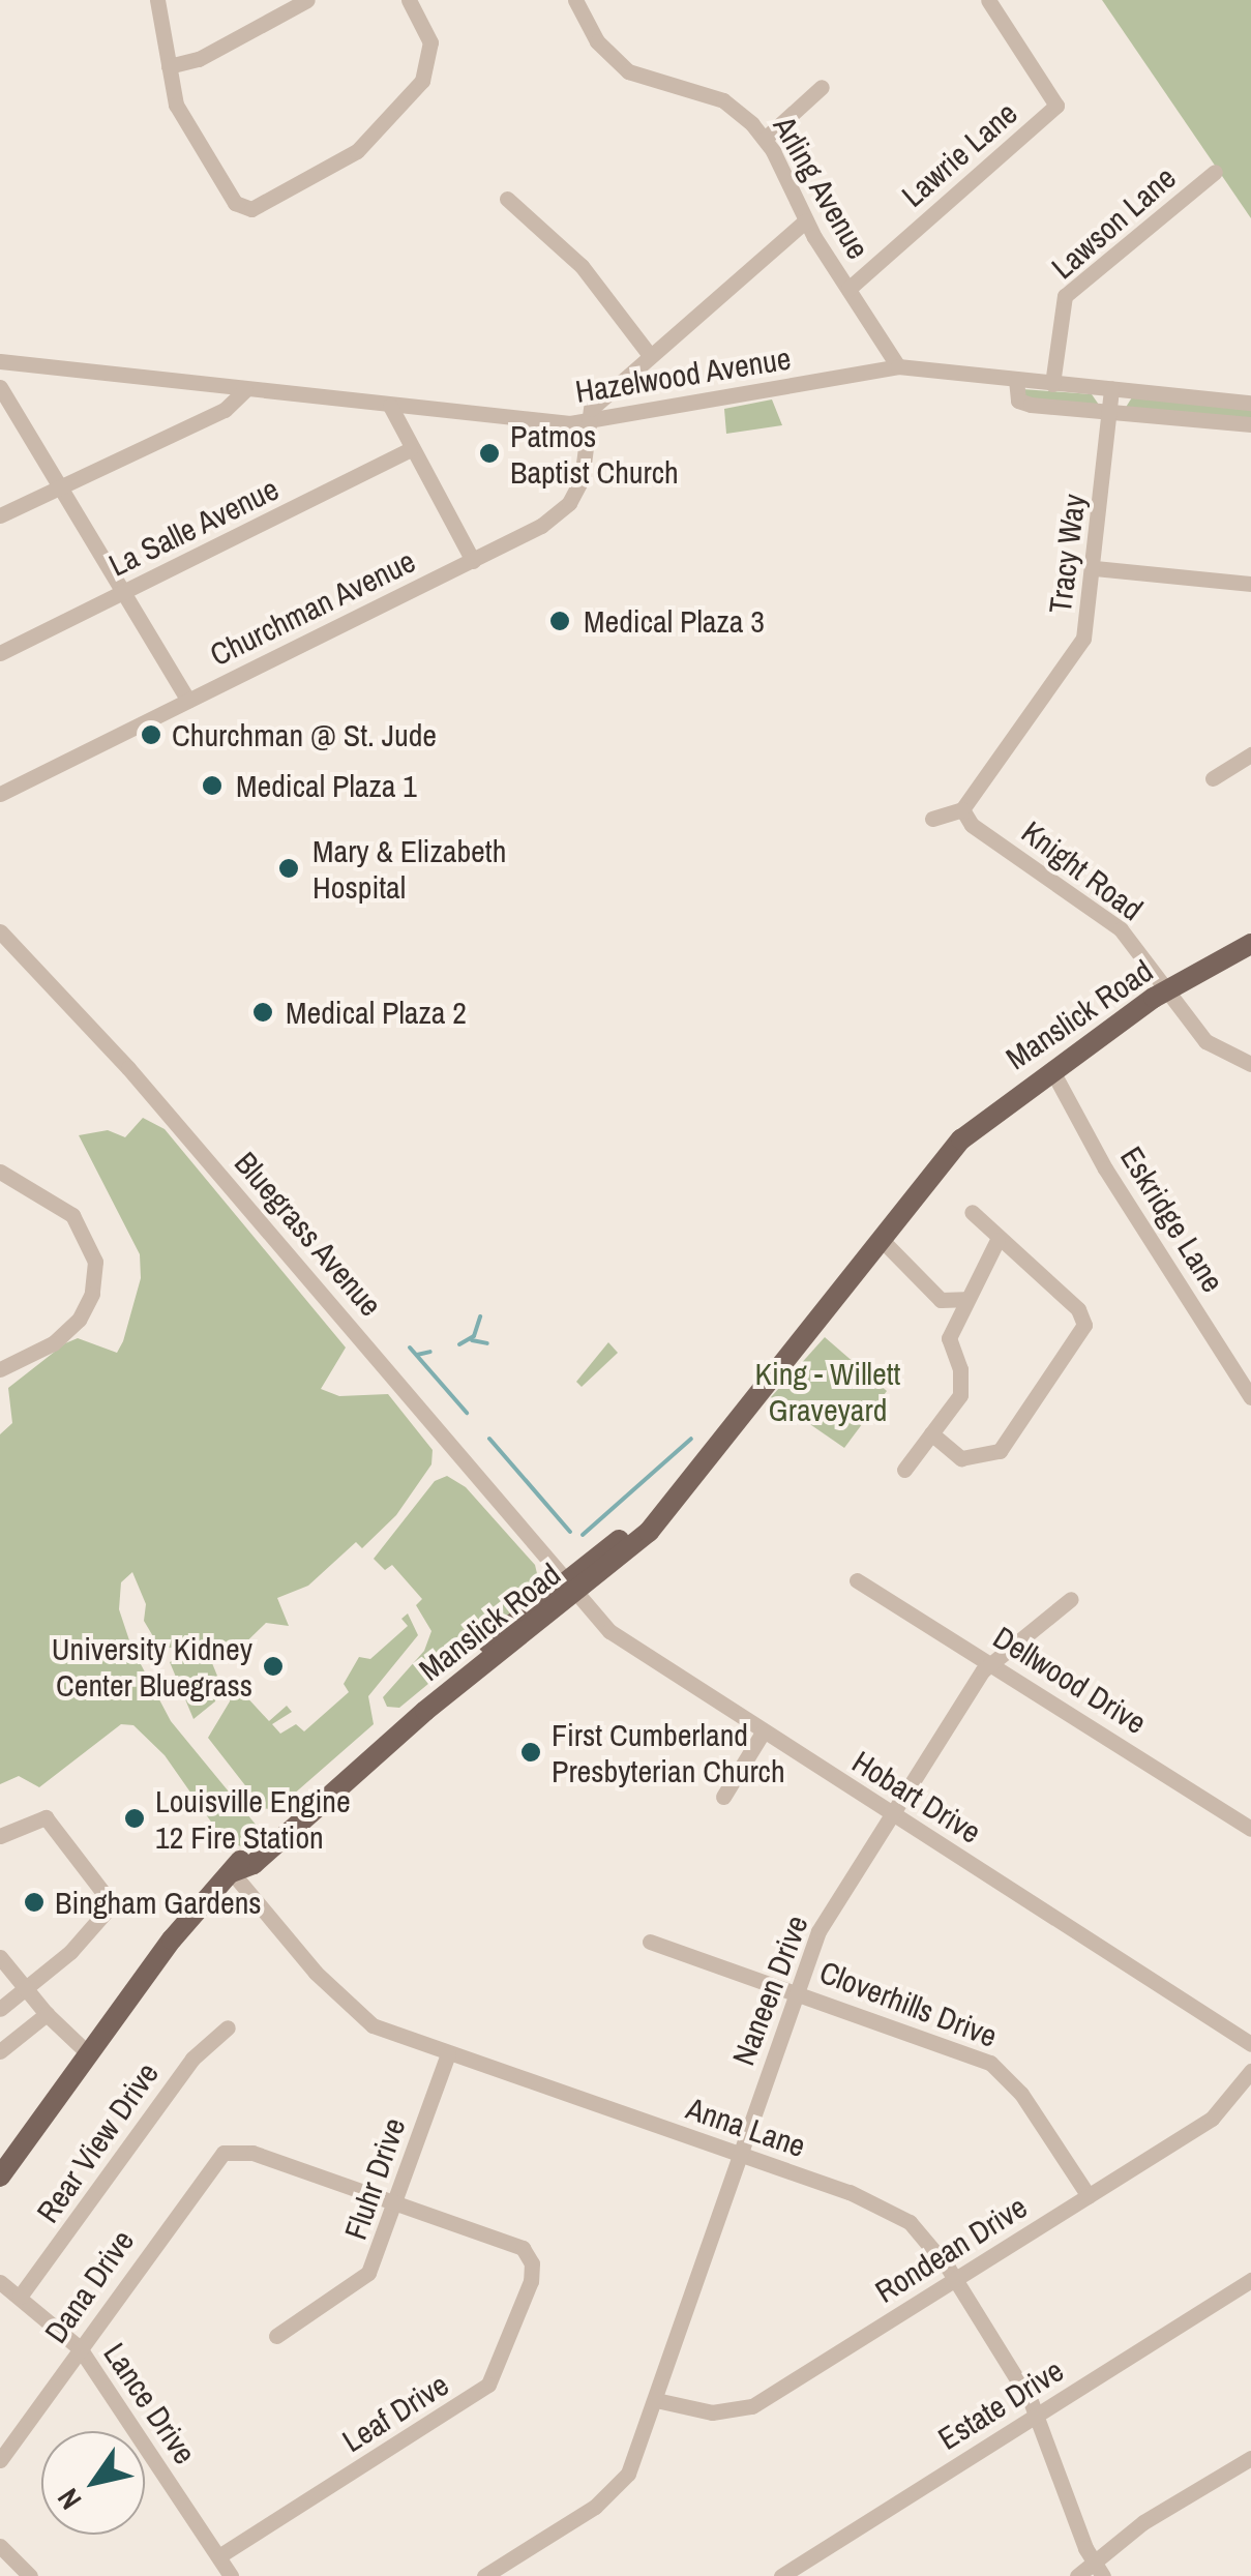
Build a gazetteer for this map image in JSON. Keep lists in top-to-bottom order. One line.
{"streets":{"main road":["Manslick Road"],"street":["Lawrie Lane","Arling Avenue","Lawson Lane","Hazelwood Avenue","La Salle Avenue","Tracy Way","Churchman Avenue","Knight Road","Eskridge Lane","Bluegrass Avenue","Dellwood Drive","Hobart Drive","Naneen Drive","Cloverhills Drive","Anna Lane","Rear View Drive","Fluhr Drive","Rondean Drive","Dana Drive","Lance Drive","Estate Drive","Leaf Drive"]},"crossings":[["Lawrie Lane","Arling Avenue"],["Arling Avenue","Hazelwood Avenue"],["Lawson Lane","Hazelwood Avenue"],["Hazelwood Avenue","Tracy Way"],["Hazelwood Avenue","Churchman Avenue"],["Tracy Way","Knight Road"],["Knight Road","Manslick Road"],["Manslick Road","Eskridge Lane"],["Manslick Road","Bluegrass Avenue"],["Manslick Road","Hobart Drive"],["Manslick Road","Anna Lane"],["Bluegrass Avenue","Hobart Drive"],["Dellwood Drive","Naneen Drive"],["Hobart Drive","Naneen Drive"],["Naneen Drive","Cloverhills Drive"],["Naneen Drive","Anna Lane"],["Naneen Drive","Rondean Drive"],["Cloverhills Drive","Rondean Drive"],["Anna Lane","Fluhr Drive"],["Anna Lane","Rondean Drive"],["Anna Lane","Estate Drive"],["Rear View Drive","Lance Drive"],["Fluhr Drive","Dana Drive"],["Fluhr Drive","Leaf Drive"],["Dana Drive","Lance Drive"],["Dana Drive","Leaf Drive"],["Lance Drive","Leaf Drive"]],"parks":["King - Willett Graveyard"],"places":["Patmos Baptist Church","Medical Plaza 3","Churchman @ St. Jude","Medical Plaza 1","Mary & Elizabeth Hospital","Medical Plaza 2","University Kidney Center Bluegrass","First Cumberland Presbyterian Church","Louisville Engine 12 Fire Station","Bingham Gardens"],"north":"bottom left"}
